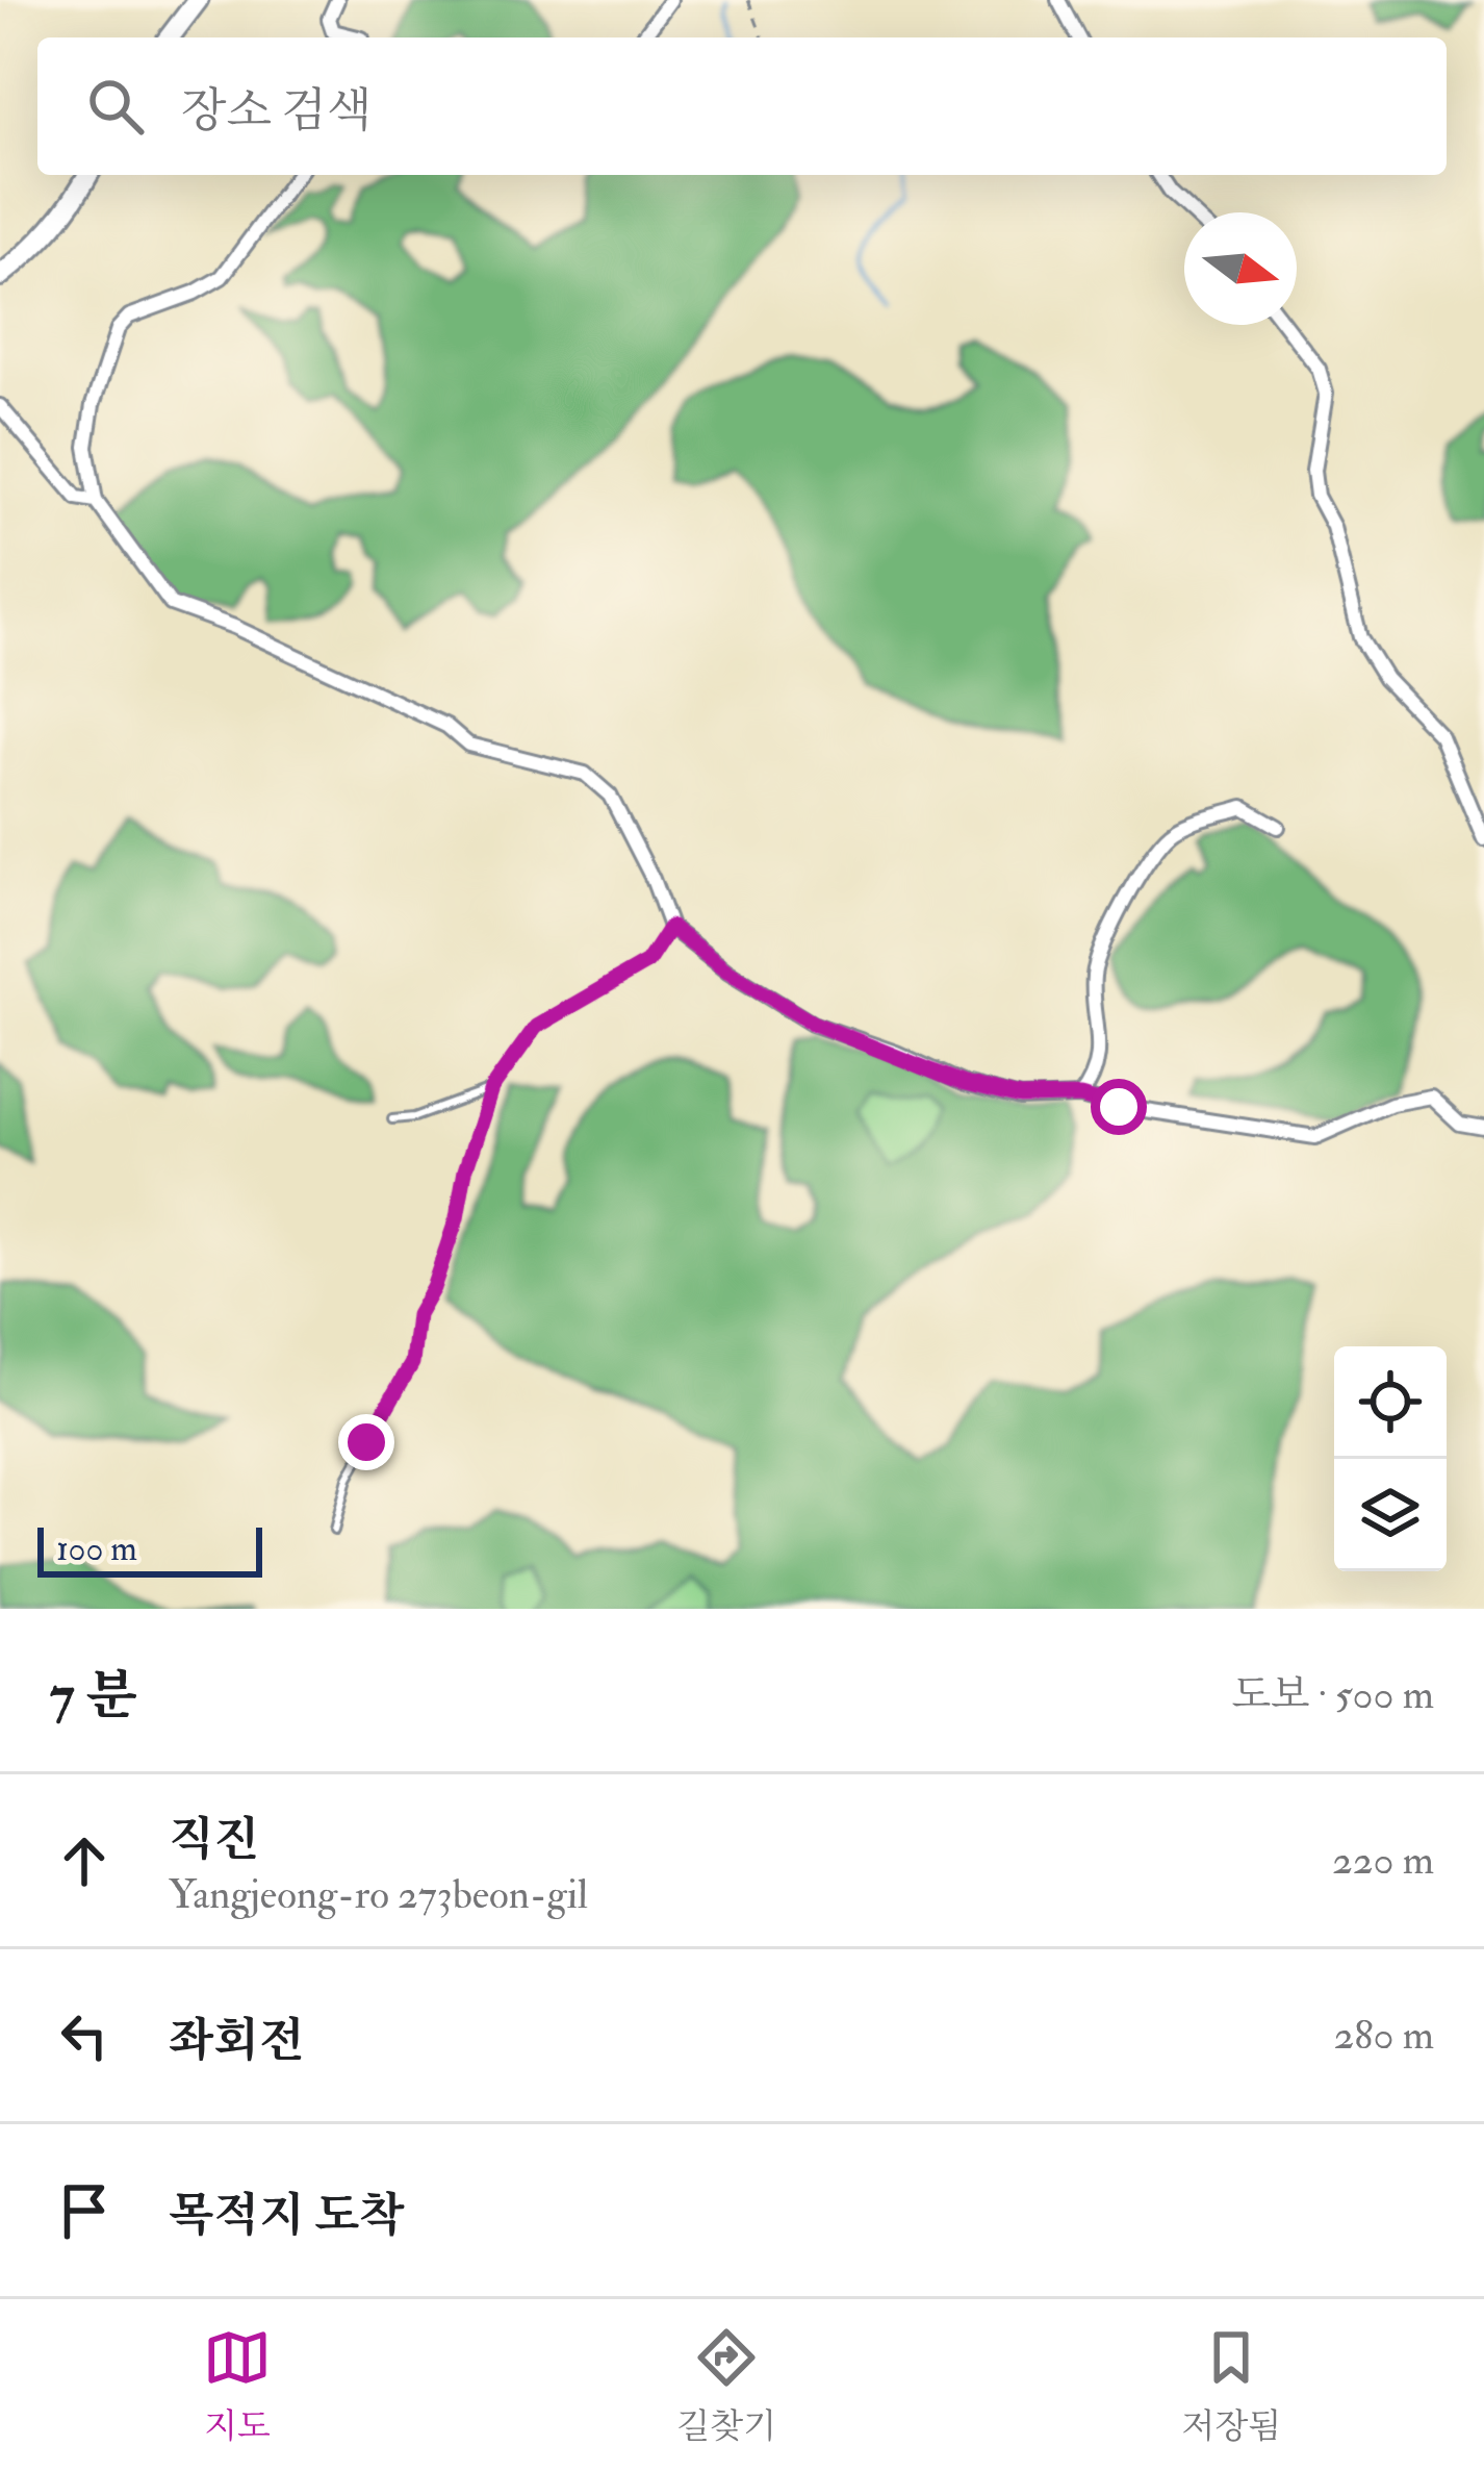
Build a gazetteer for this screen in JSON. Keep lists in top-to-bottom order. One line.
{"scale_bar":"100 m","north":"right","page":{"search":"장소 검색","scale":"100 m","heading":["7 분","도보 · 500 m"],"list":[["직진","Yangjeong-ro 273beon-gil","220 m"],["좌회전","280 m"],"목적지 도착"],"nav":["지도","길찾기","저장됨"]}}
